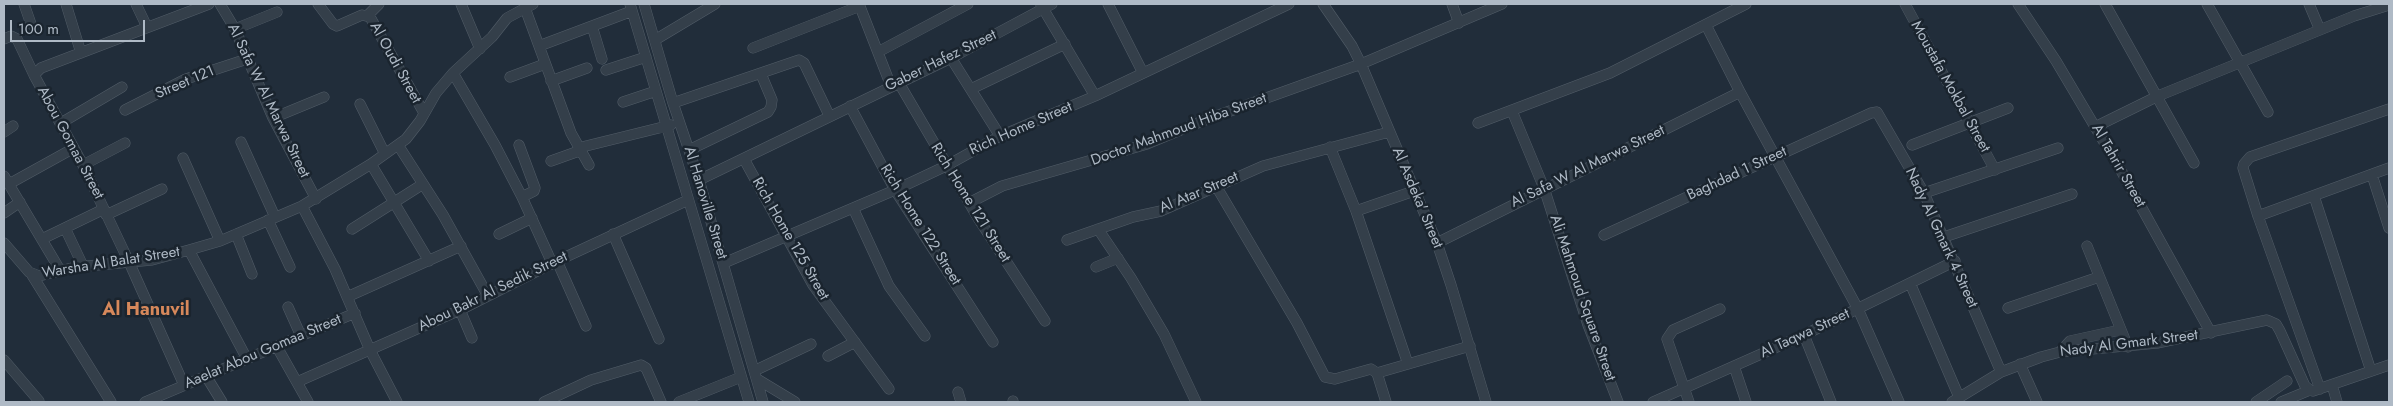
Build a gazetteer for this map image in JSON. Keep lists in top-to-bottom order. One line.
{"streets":{"street":["Gaber Hafez Street","Al Oudi Street","Street 121","Moustafa Mokbal Street","Al Safa W Al Marwa Street","Rich Home Street","Doctor Mahmoud Hiba Street","Abou Gomaa Street","Al Tahrir Street","Baghdad 1 Street","Al Atar Street","Al Asdeka' Street","Al Hanoville Street","Rich Home 121 Street","Rich Home 122 Street","Nady Al Gmark 4 Street","Rich Home 125 Street","Warsha Al Balat Street","Abou Bakr Al Sedik Street","Ali Mahmoud Square Street","Al Taqwa Street","Nady Al Gmark Street","Aaelat Abou Gomaa Street"]},"crossings":[["Gaber Hafez Street","Al Hanoville Street"],["Gaber Hafez Street","Rich Home 121 Street"],["Gaber Hafez Street","Rich Home 122 Street"],["Gaber Hafez Street","Rich Home 125 Street"],["Al Oudi Street","Warsha Al Balat Street"],["Street 121","Al Safa W Al Marwa Street"],["Al Safa W Al Marwa Street","Al Asdeka' Street"],["Al Safa W Al Marwa Street","Warsha Al Balat Street"],["Al Safa W Al Marwa Street","Ali Mahmoud Square Street"],["Rich Home Street","Al Hanoville Street"],["Rich Home Street","Rich Home 121 Street"],["Rich Home Street","Rich Home 122 Street"],["Rich Home Street","Rich Home 125 Street"],["Doctor Mahmoud Hiba Street","Al Asdeka' Street"],["Doctor Mahmoud Hiba Street","Rich Home 121 Street"],["Abou Gomaa Street","Warsha Al Balat Street"],["Abou Gomaa Street","Aaelat Abou Gomaa Street"],["Al Tahrir Street","Nady Al Gmark Street"],["Baghdad 1 Street","Nady Al Gmark 4 Street"],["Al Atar Street","Al Asdeka' Street"],["Al Hanoville Street","Abou Bakr Al Sedik Street"],["Nady Al Gmark 4 Street","Al Taqwa Street"],["Nady Al Gmark 4 Street","Nady Al Gmark Street"]],"districts":["Al Hanuvil"],"scale_bar":"100 m"}
